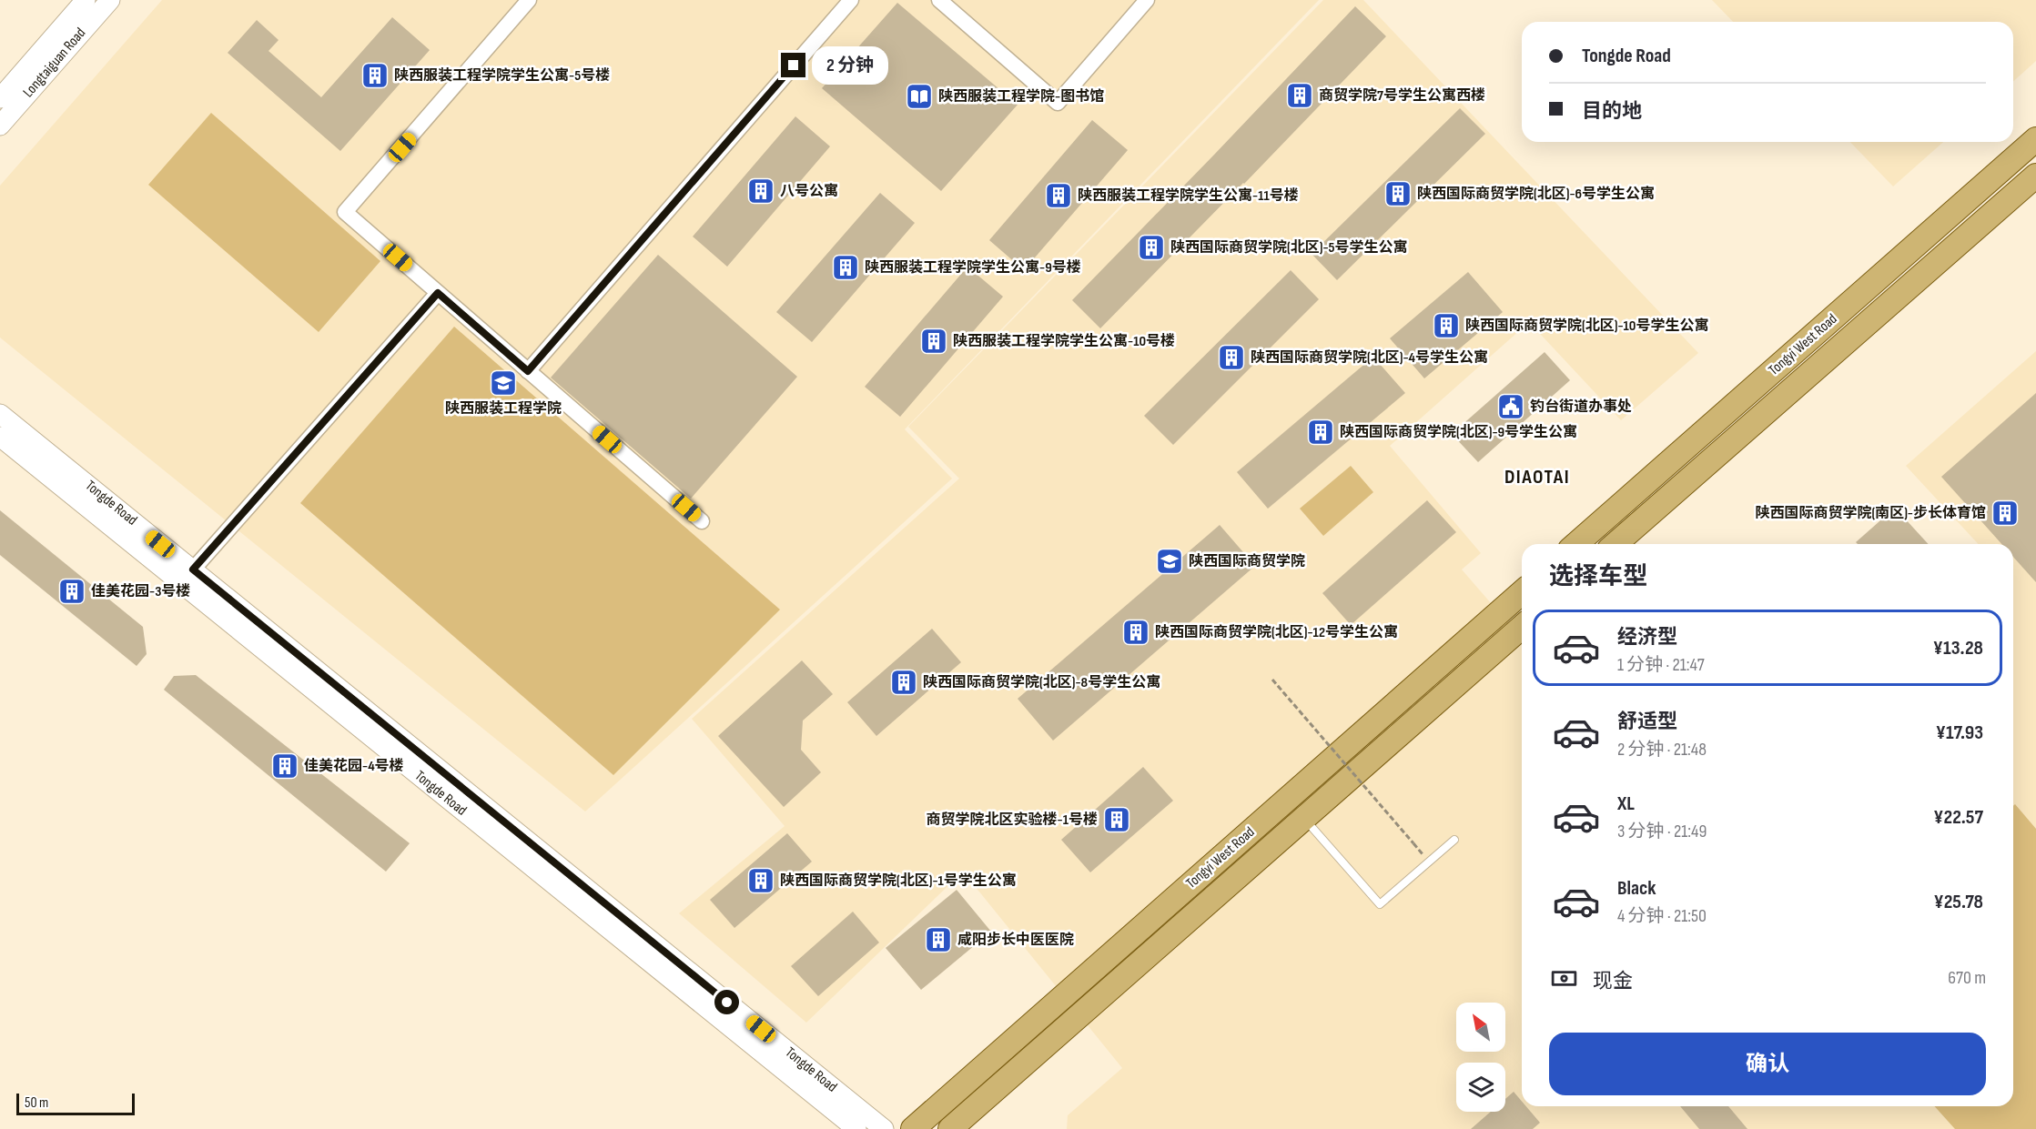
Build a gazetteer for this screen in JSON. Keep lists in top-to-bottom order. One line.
{"streets":{"main road":["Tongyi West Road"],"street":["Longtaiguan Road","Tongde Road"]},"districts":["DIAOTAI"],"places":{"building":["陕西服装工程学院学生公寓-5号楼","商贸学院7号学生公寓西楼","八号公寓","陕西国际商贸学院(北区)-6号学生公寓","陕西服装工程学院学生公寓-11号楼","陕西国际商贸学院(北区)-5号学生公寓","陕西服装工程学院学生公寓-9号楼","陕西国际商贸学院(北区)-10号学生公寓","陕西服装工程学院学生公寓-10号楼","陕西国际商贸学院(北区)-4号学生公寓","陕西国际商贸学院(北区)-9号学生公寓","陕西国际商贸学院(南区)-步长体育馆","佳美花园-3号楼","陕西国际商贸学院(北区)-12号学生公寓","陕西国际商贸学院(北区)-8号学生公寓","佳美花园-4号楼","商贸学院北区实验楼-1号楼","陕西国际商贸学院(北区)-1号学生公寓","咸阳步长中医医院"],"library":["陕西服装工程学院-图书馆"],"school or university":["陕西服装工程学院","陕西国际商贸学院"],"public building":["钓台街道办事处"]},"scale_bar":"50 m","north":"top left","page":{"banner":["Tongde Road","目的地"],"bubble":"2 分钟","heading":"选择车型","list":[{"name":"经济型","note":"1 分钟 · 21:47","value":"¥13.28"},{"name":"舒适型","note":"2 分钟 · 21:48","value":"¥17.93"},{"name":"XL","note":"3 分钟 · 21:49","value":"¥22.57"},{"name":"Black","note":"4 分钟 · 21:50","value":"¥25.78"}],"pay":["现金","670 m"],"buttons":"确认","scale":"50 m"}}
